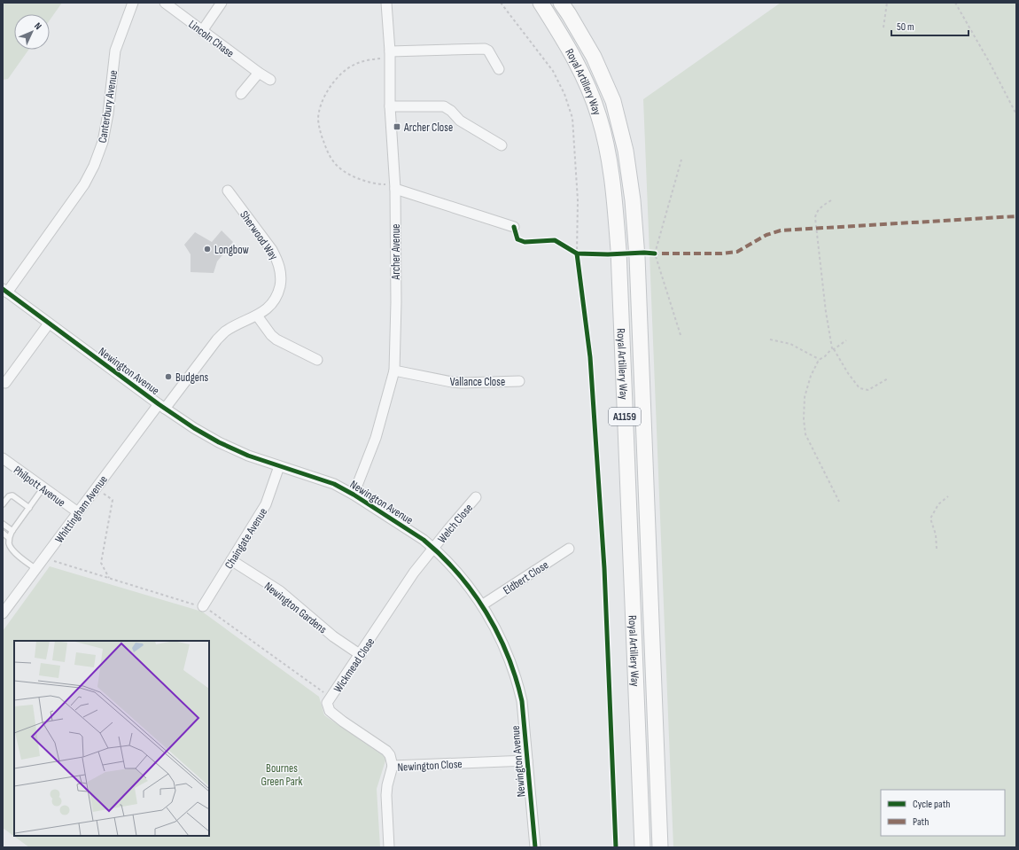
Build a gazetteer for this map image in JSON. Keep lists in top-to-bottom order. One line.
{"streets":{"main road":["Royal Artillery Way","A1159"],"street":["Lincoln Chase","Canterbury Avenue","Sherwood Way","Archer Avenue","Newington Avenue","Vallance Close","Philpott Avenue","Whittingham Avenue","Welch Close","Chaingate Avenue","Eldbert Close","Newington Gardens","Wickmead Close","Newington Close"]},"crossings":[["Canterbury Avenue","Newington Avenue"],["Sherwood Way","Newington Avenue"],["Sherwood Way","Whittingham Avenue"],["Archer Avenue","Newington Avenue"],["Archer Avenue","Vallance Close"],["Newington Avenue","Whittingham Avenue"],["Newington Avenue","Welch Close"],["Newington Avenue","Chaingate Avenue"],["Newington Avenue","Eldbert Close"],["Newington Avenue","Wickmead Close"],["Newington Avenue","Newington Close"],["Philpott Avenue","Whittingham Avenue"],["Welch Close","Wickmead Close"],["Chaingate Avenue","Newington Gardens"],["Newington Gardens","Wickmead Close"],["Wickmead Close","Newington Close"]],"parks":["Bournes Green Park"],"places":{"transit":["Archer Close"],"other":["Longbow","Budgens"]},"legend":["Cycle path","Path"],"scale_bar":"50 m","north":"top right"}
